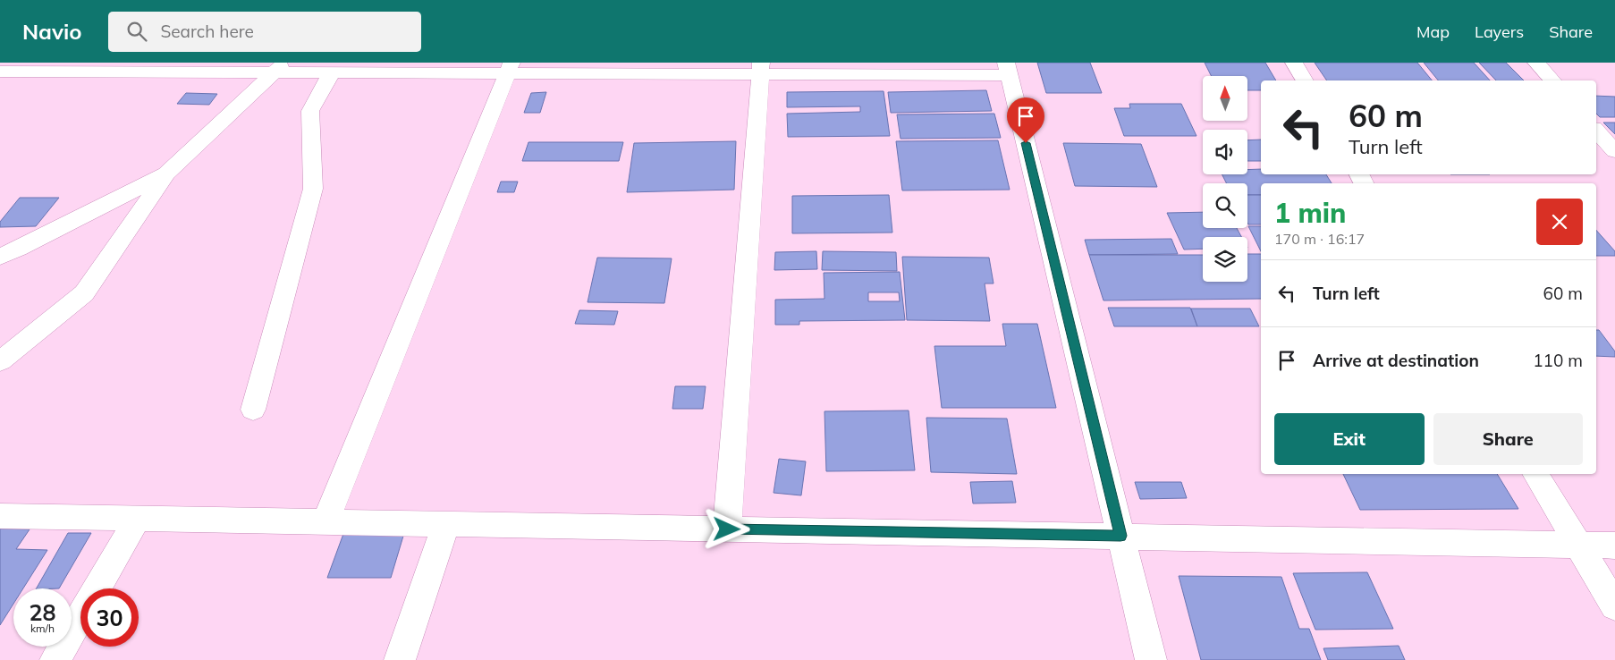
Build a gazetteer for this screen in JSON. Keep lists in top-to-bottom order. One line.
{"north":"top","page":{"header":"Navio","search":"Search here","nav":["Map","Layers","Share"],"turn":["60 m","Turn left"],"heading":["1 min","170 m · 16:17"],"list":[{"name":"Turn left","value":"60 m"},{"name":"Arrive at destination","value":"110 m"}],"buttons":["Exit","Share"],"speed":"28 km/h","limit":"30"}}
